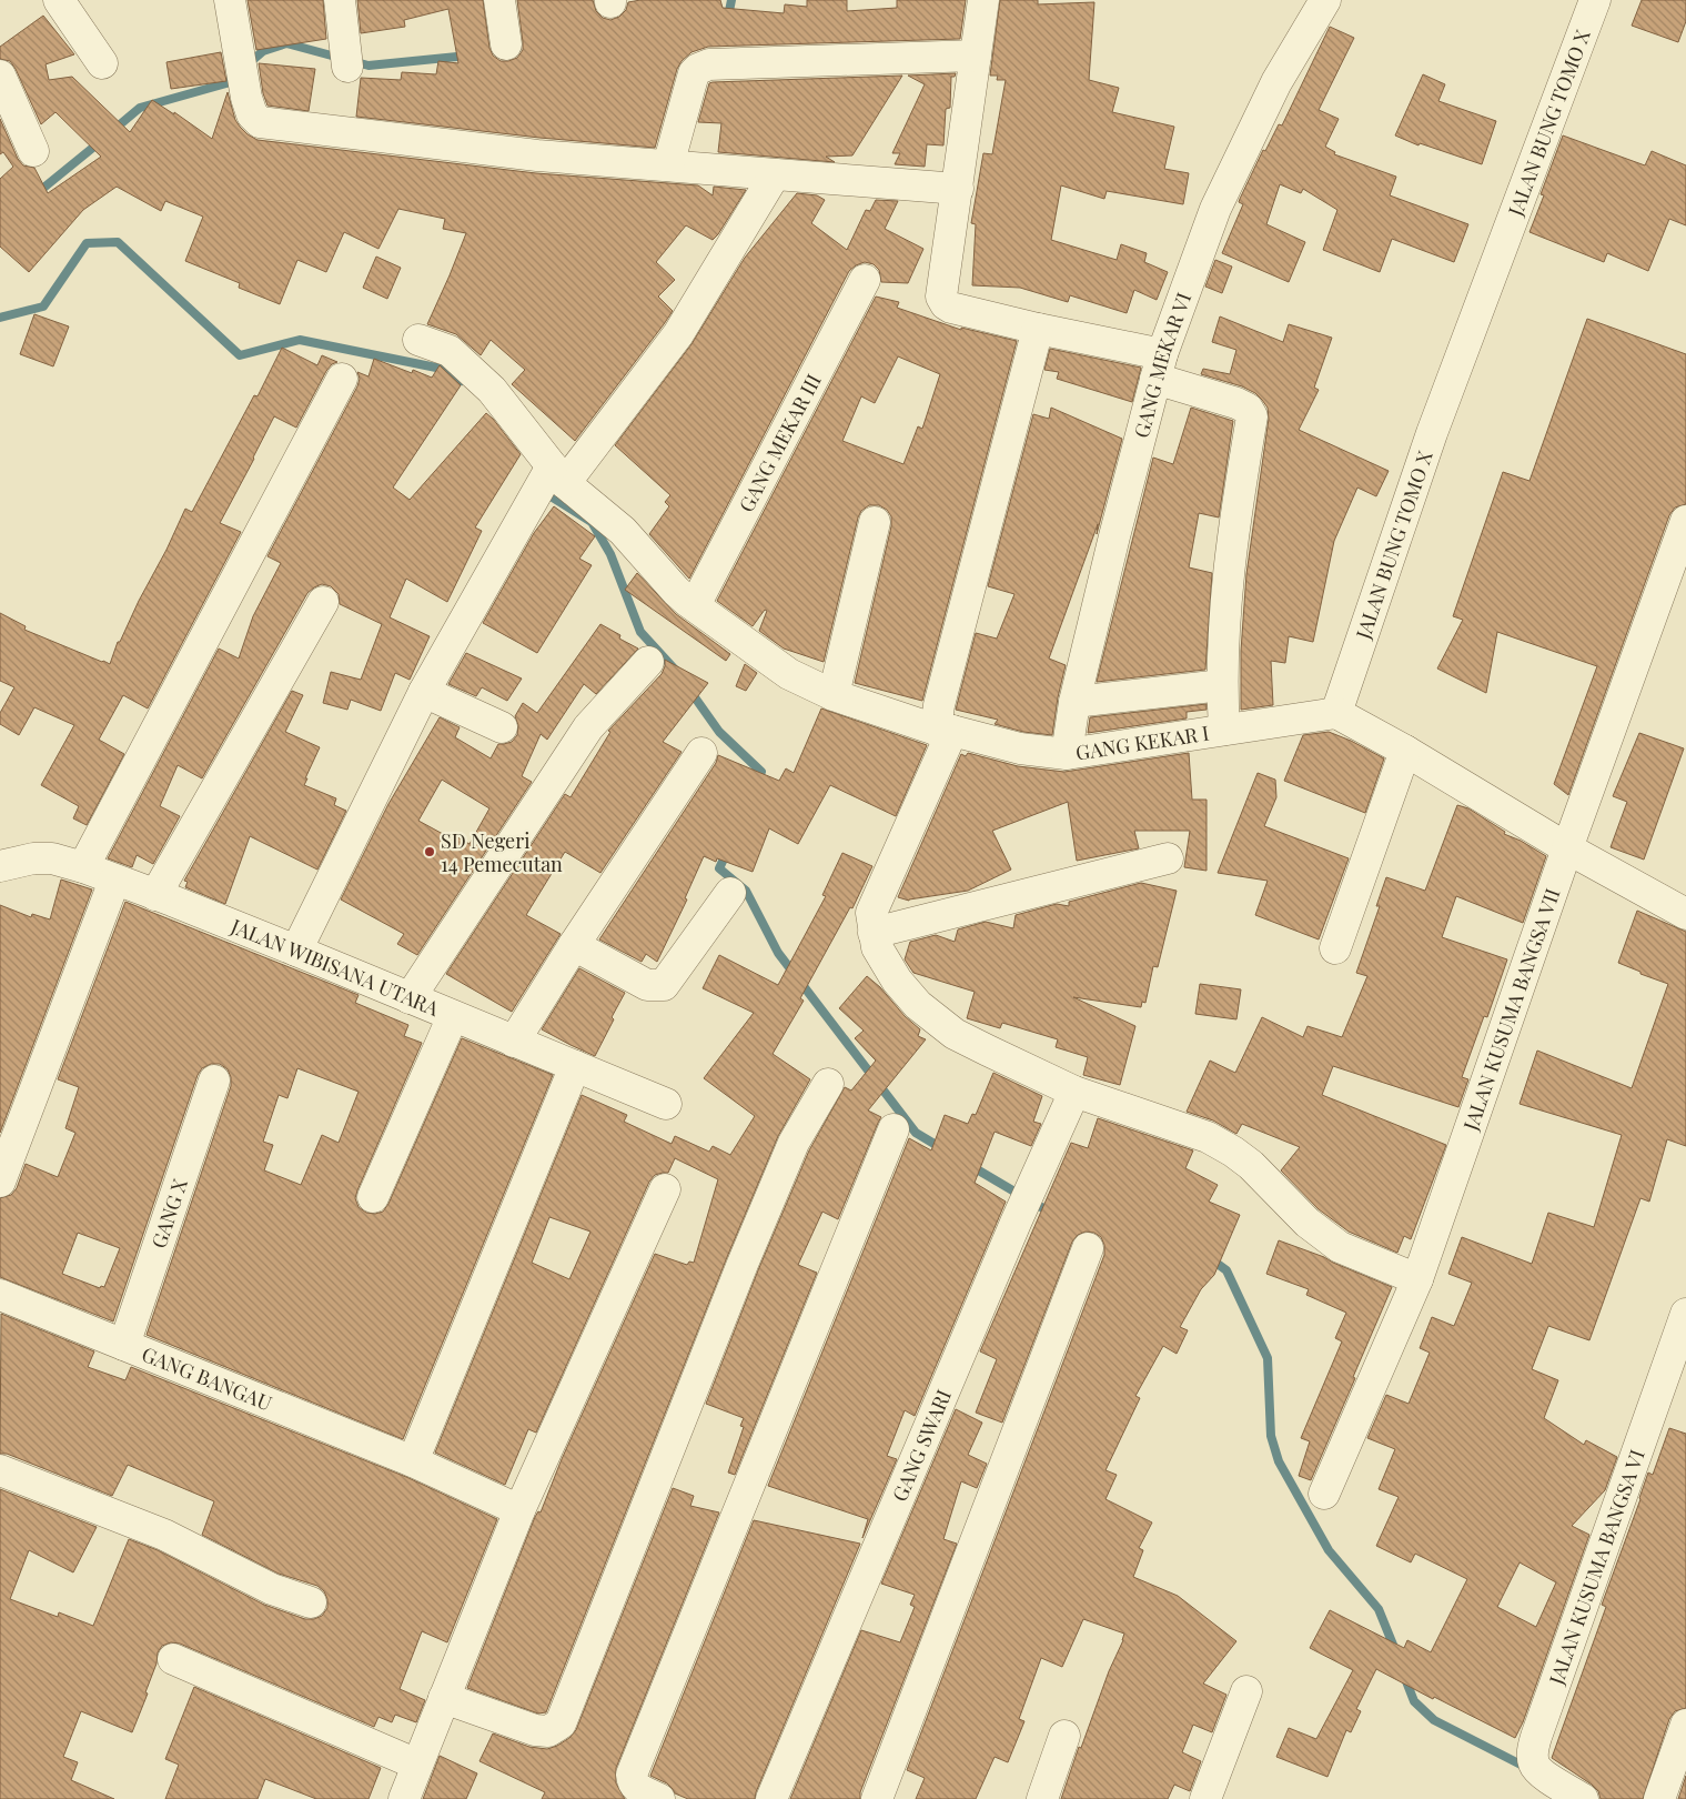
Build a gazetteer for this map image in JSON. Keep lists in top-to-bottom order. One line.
{"streets":{"street":["JALAN BUNG TOMO X","GANG MEKAR VI","GANG MEKAR III","GANG KEKAR I","JALAN WIBISANA UTARA","JALAN KUSUMA BANGSA VII","GANG X","GANG BANGAU","GANG SWARI","JALAN KUSUMA BANGSA VI"]},"crossings":[["JALAN BUNG TOMO X","GANG KEKAR I"],["GANG MEKAR VI","GANG KEKAR I"],["GANG MEKAR III","GANG KEKAR I"],["GANG X","GANG BANGAU"]],"places":["SD Negeri 14 Pemecutan"]}
